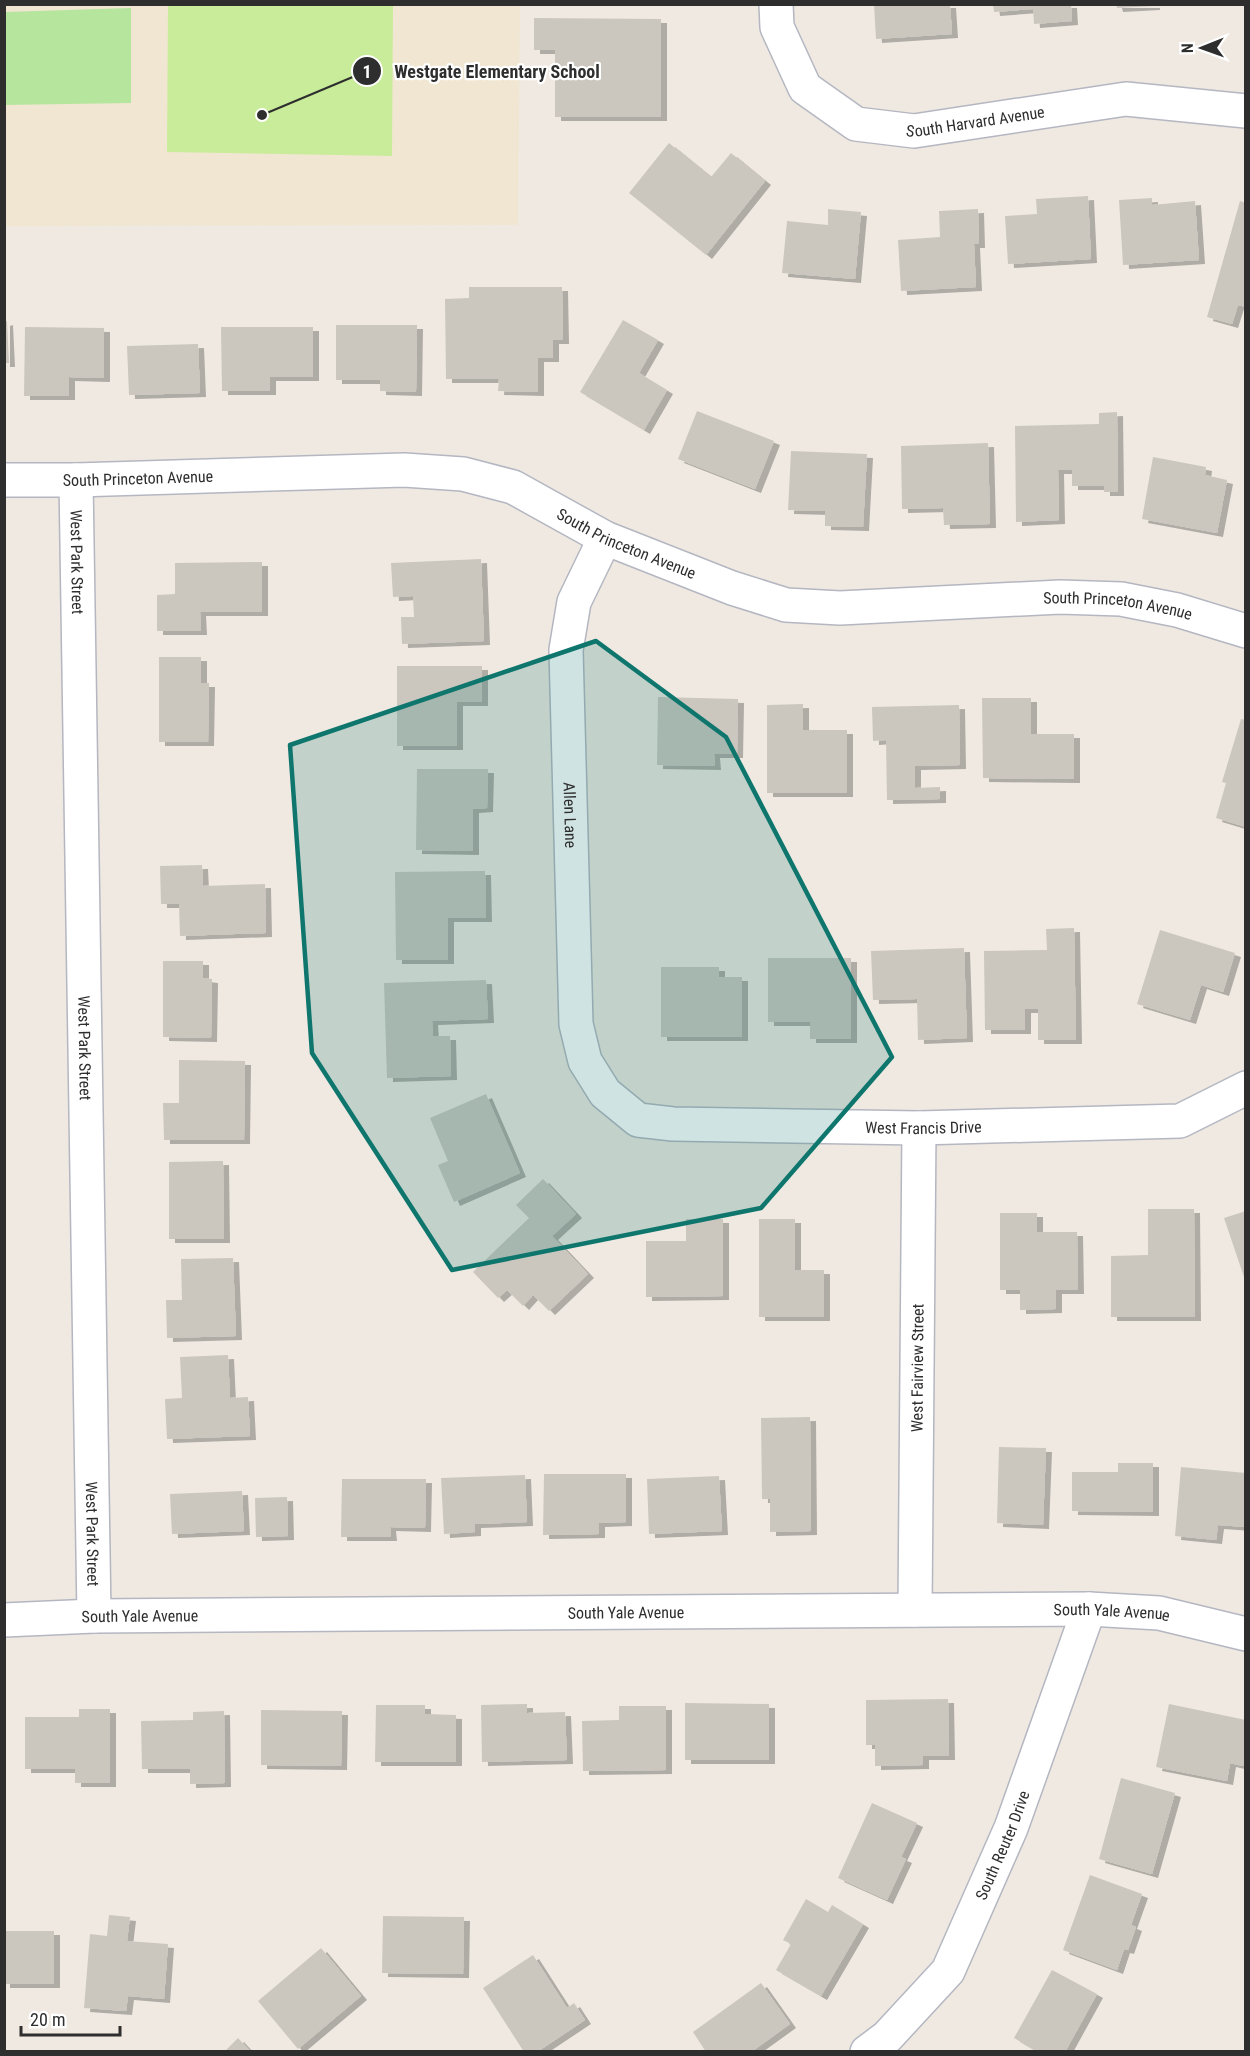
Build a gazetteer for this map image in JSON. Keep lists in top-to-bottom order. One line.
{"streets":{"street":["South Harvard Avenue","South Princeton Avenue","West Park Street","Allen Lane","West Francis Drive","West Fairview Street","South Yale Avenue","South Reuter Drive"]},"crossings":[["South Princeton Avenue","West Park Street"],["South Princeton Avenue","Allen Lane"],["West Park Street","South Yale Avenue"],["Allen Lane","West Francis Drive"],["West Francis Drive","West Fairview Street"],["West Fairview Street","South Yale Avenue"],["South Yale Avenue","South Reuter Drive"]],"places":["Westgate Elementary School"],"scale_bar":"20 m","north":"left"}
